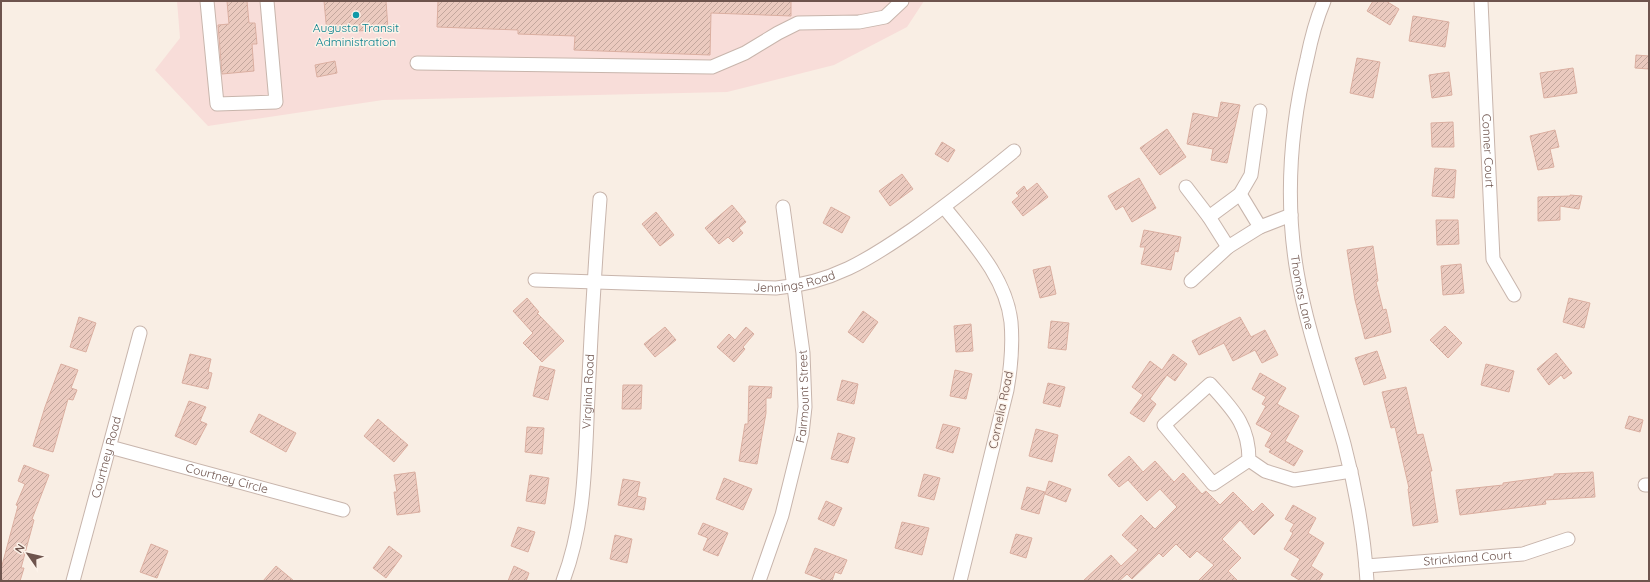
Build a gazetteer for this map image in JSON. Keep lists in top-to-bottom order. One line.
{"streets":{"street":["Conner Court","Jennings Road","Thomas Lane","Virginia Road","Fairmount Street","Cornelia Road","Courtney Road","Courtney Circle","Strickland Court"]},"crossings":[["Jennings Road","Virginia Road"],["Jennings Road","Fairmount Street"],["Jennings Road","Cornelia Road"],["Thomas Lane","Strickland Court"],["Courtney Road","Courtney Circle"]],"places":["Augusta Transit Administration"],"north":"top left"}
